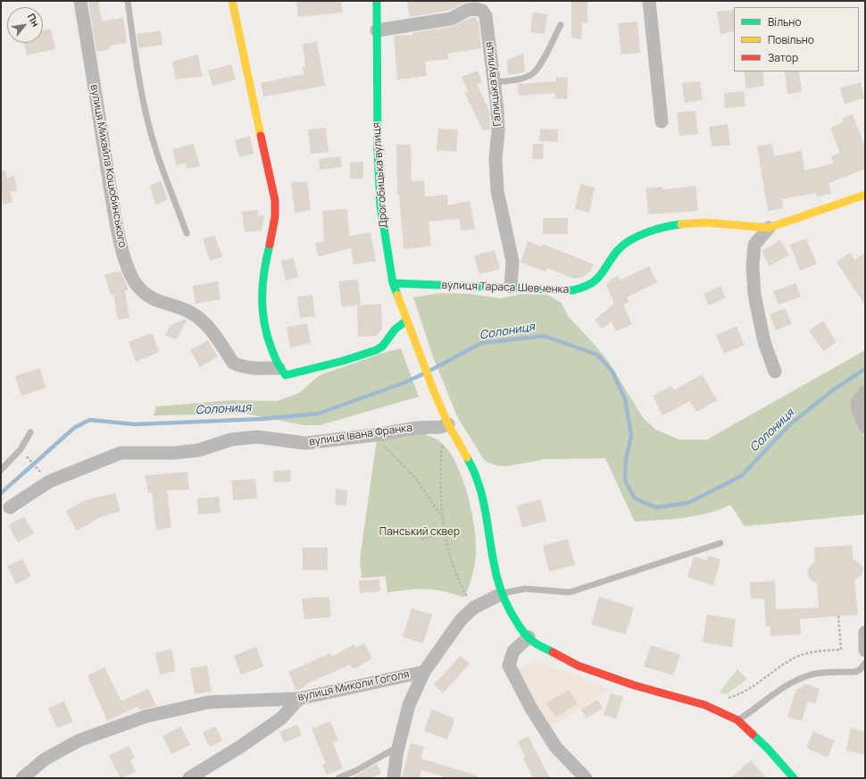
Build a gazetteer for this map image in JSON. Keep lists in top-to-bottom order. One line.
{"streets":{"street":["Галицька вулиця","вулиця Михайла Коцюбинського","Дрогобицька вулиця","вулиця Тараса Шевченка","вулиця Івана Франка","вулиця Миколи Гоголя"]},"crossings":[["Галицька вулиця","Дрогобицька вулиця"],["Галицька вулиця","вулиця Тараса Шевченка"],["вулиця Михайла Коцюбинського","Дрогобицька вулиця"],["Дрогобицька вулиця","вулиця Тараса Шевченка"],["Дрогобицька вулиця","вулиця Івана Франка"]],"water":["Солониця"],"parks":["Панський сквер"],"legend":["Вільно","Повільно","Затор"],"north":"top right"}
